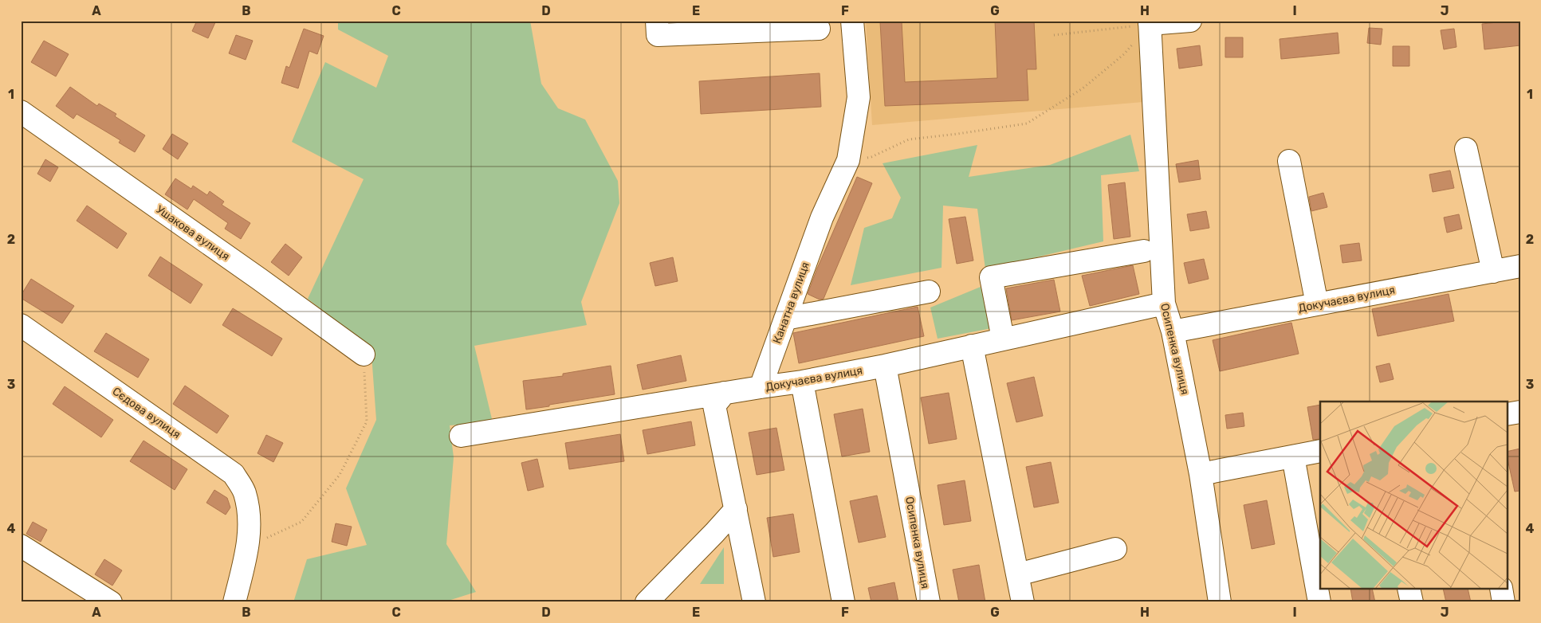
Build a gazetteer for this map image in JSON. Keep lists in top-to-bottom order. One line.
{"streets":{"street":["Ушакова вулиця","Докучаєва вулиця","Канатна вулиця","Осипенка вулиця","Сєдова вулиця"]},"crossings":[["Докучаєва вулиця","Канатна вулиця"],["Докучаєва вулиця","Осипенка вулиця"]],"grid":{"columns":["A","B","C","D","E","F","G","H","I","J"],"rows":["1","2","3","4"]}}
